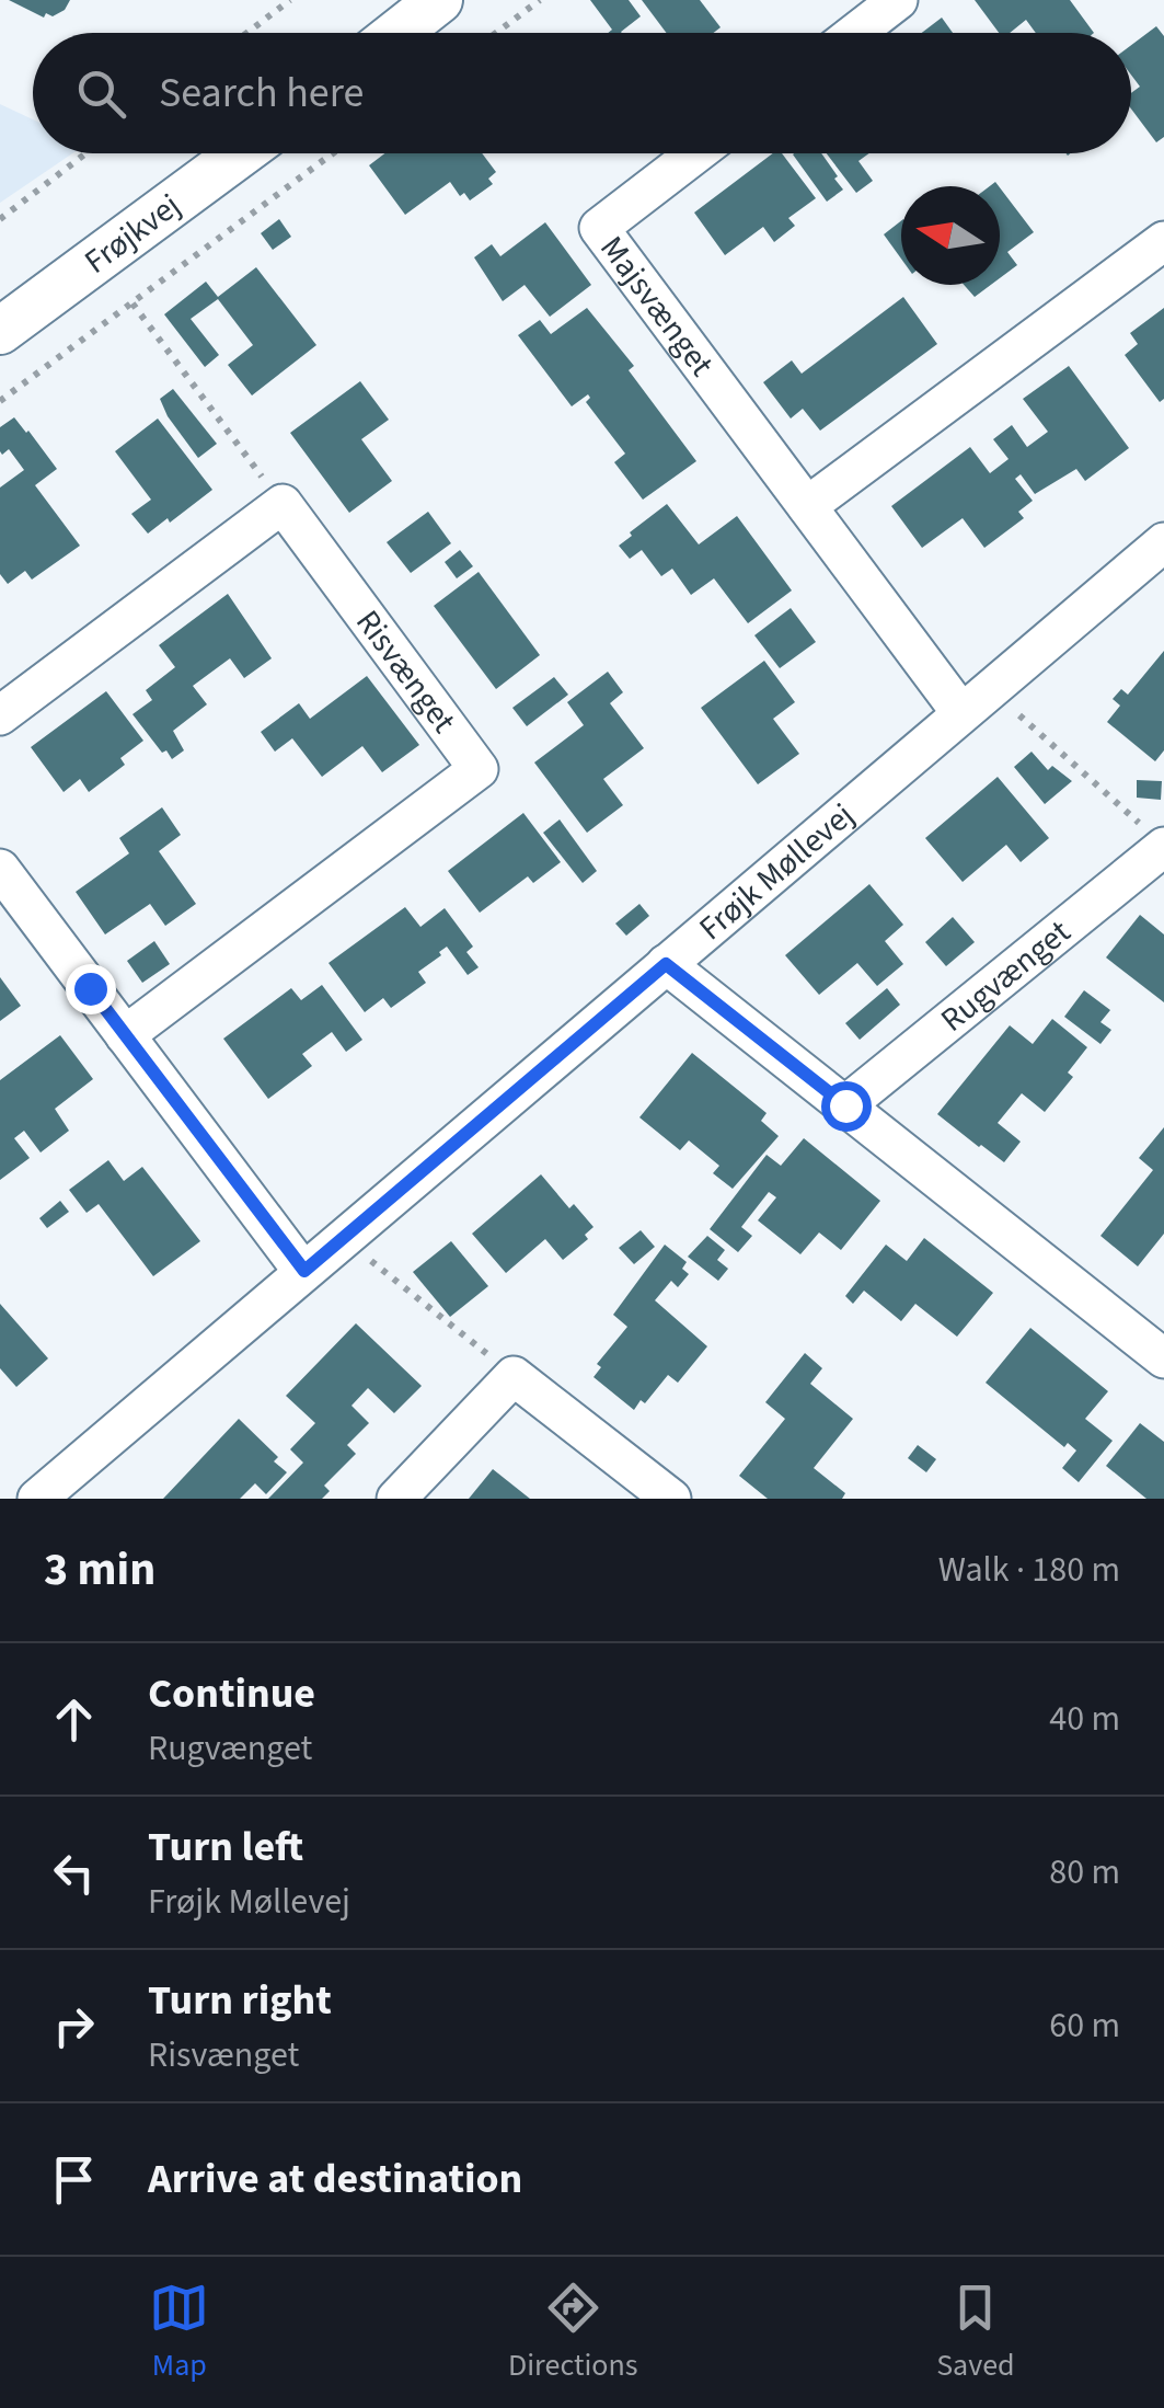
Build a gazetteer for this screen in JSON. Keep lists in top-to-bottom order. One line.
{"streets":{"street":["Frøjkvej","Majsvænget","Risvænget","Frøjk Møllevej","Rugvænget"]},"crossings":[["Majsvænget","Frøjk Møllevej"]],"north":"left","page":{"search":"Search here","heading":["3 min","Walk · 180 m"],"list":[["Continue","Rugvænget","40 m"],["Turn left","Frøjk Møllevej","80 m"],["Turn right","Risvænget","60 m"],"Arrive at destination"],"nav":["Map","Directions","Saved"]}}
